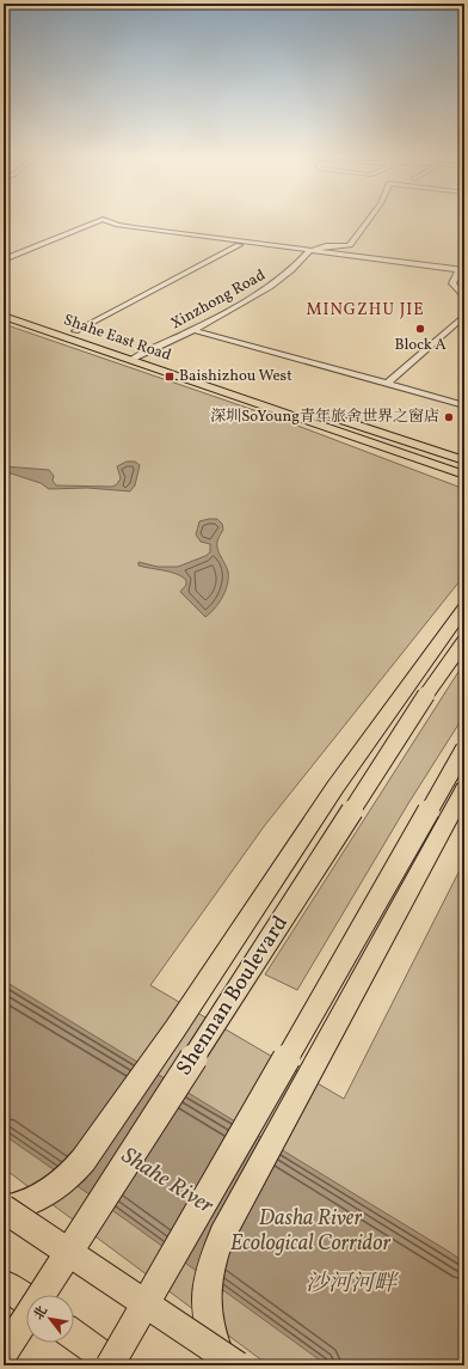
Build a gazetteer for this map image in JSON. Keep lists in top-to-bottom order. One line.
{"streets":{"main road":["Shahe East Road","Shennan Boulevard"],"street":["Xinzhong Road"]},"crossings":[["Xinzhong Road","Shahe East Road"]],"districts":["MINGZHU JIE"],"water":["Shahe River","沙河河畔"],"parks":["Dasha River Ecological Corridor"],"places":{"other":["Block A","深圳SoYoung青年旅舍世界之窗店"],"transit":["Baishizhou West"]},"north":"top left"}
